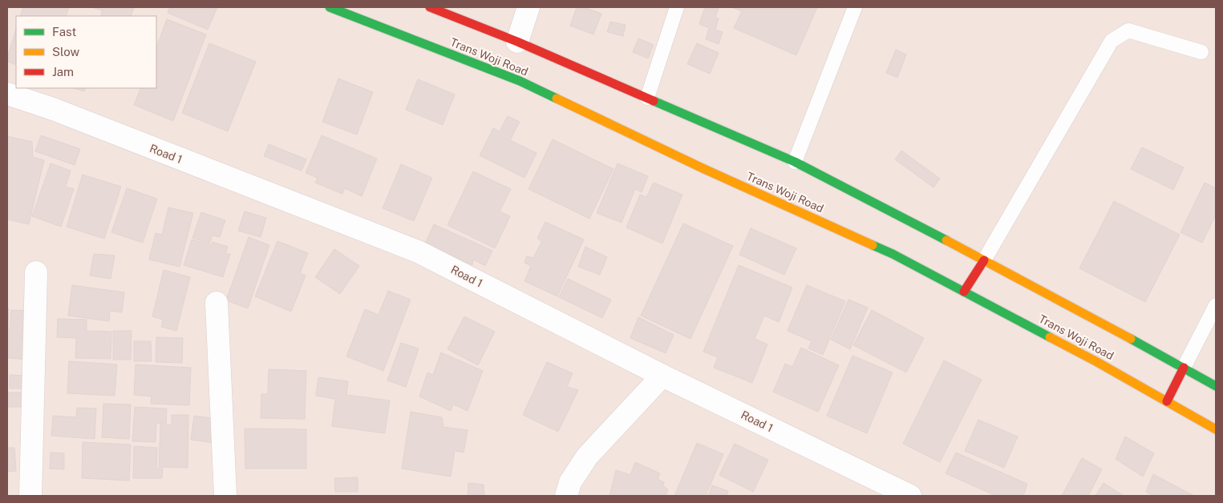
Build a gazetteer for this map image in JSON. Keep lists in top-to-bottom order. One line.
{"streets":{"main road":["Trans Woji Road"],"street":["Road 1"]},"legend":["Fast","Slow","Jam"]}
